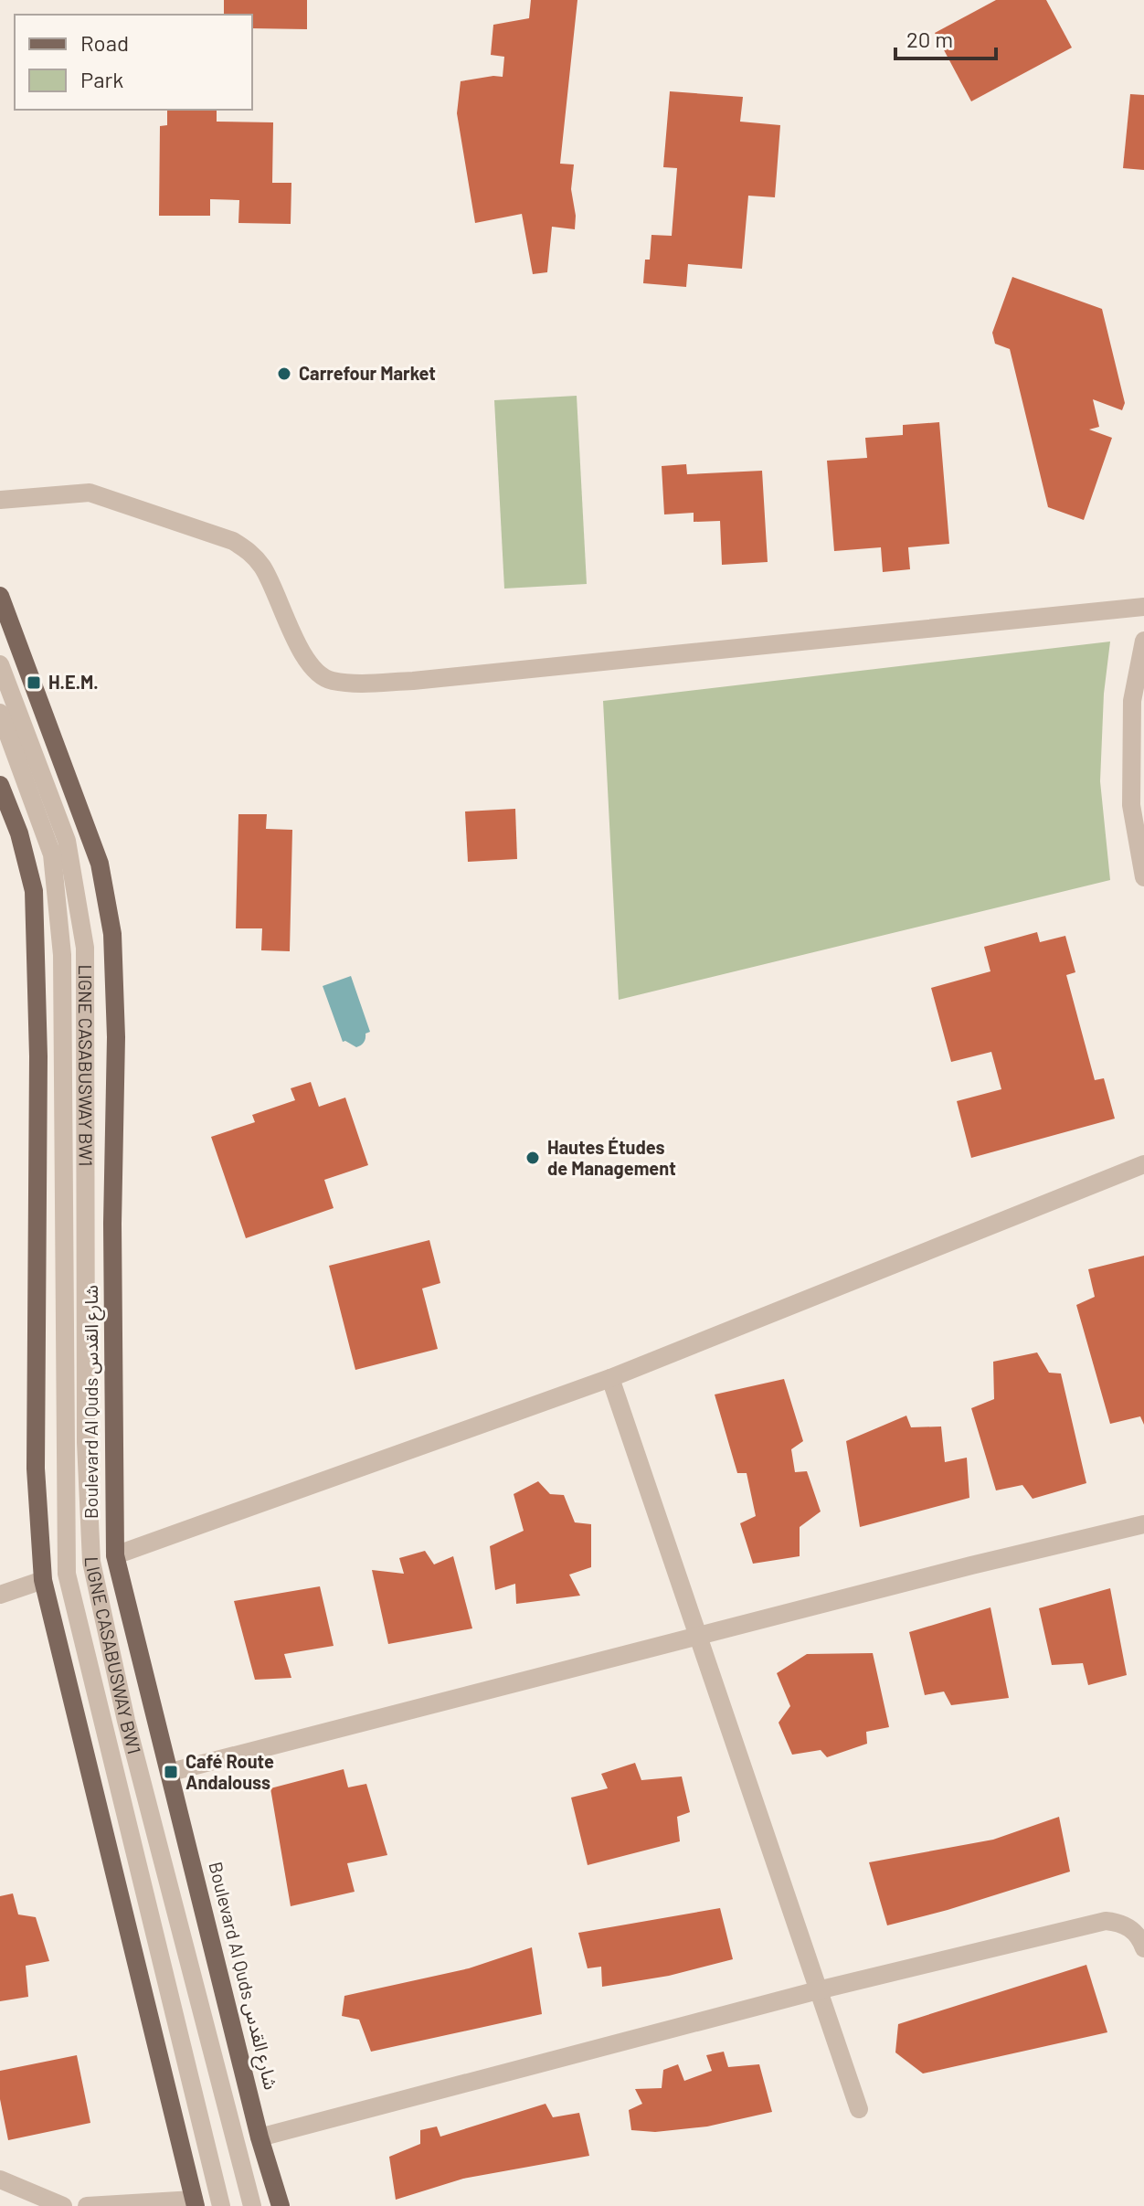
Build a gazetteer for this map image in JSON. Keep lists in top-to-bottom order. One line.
{"streets":{"main road":["Boulevard Al Quds شارع القدس"],"street":["LIGNE CASABUSWAY BW1"]},"places":{"other":["Carrefour Market","Hautes Études de Management"],"transit":["H.E.M.","Café Route Andalouss"]},"legend":["Road","Park"],"scale_bar":"20 m"}
